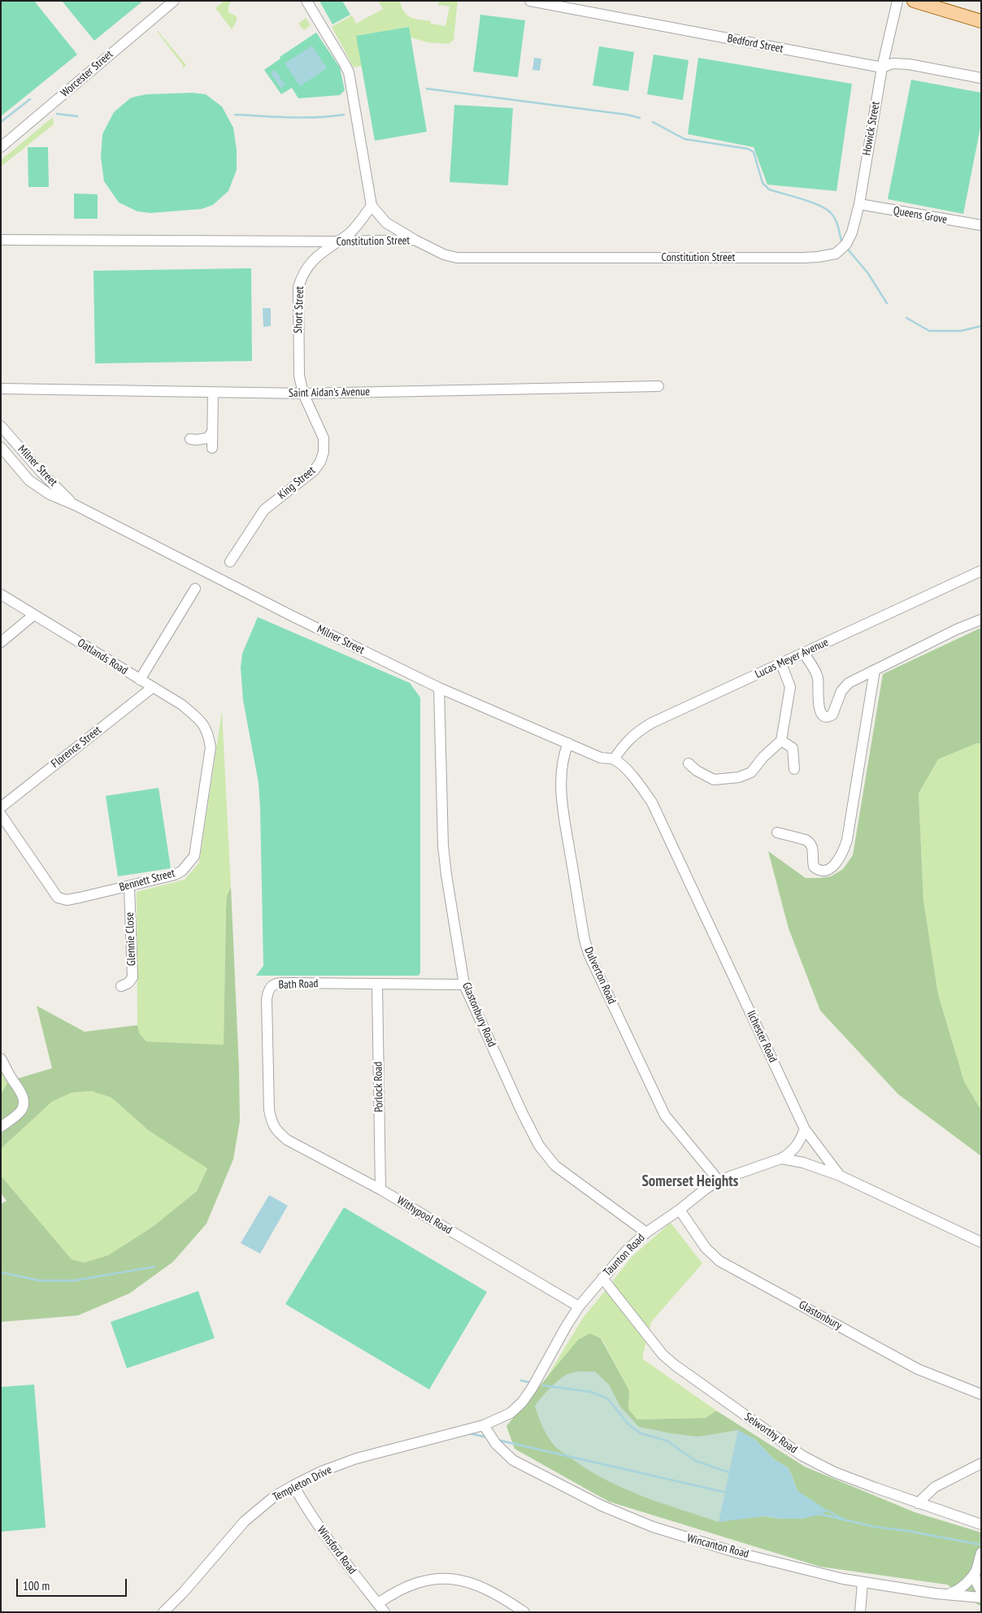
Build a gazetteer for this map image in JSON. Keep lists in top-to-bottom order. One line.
{"streets":{"street":["Bedford Street","Worcester Street","Howick Street","Queens Grove","Constitution Street","Short Street","Saint Aidan's Avenue","Milner Street","King Street","Oatlands Road","Lucas Meyer Avenue","Florence Street","Bennett Street","Glennie Close","Dulverton Road","Bath Road","Glastonbury Road","Ilchester Road","Porlock Road","Withypool Road","Taunton Road","Glastonbury","Selworthy Road","Templeton Drive","Wincanton Road","Winsford Road"]},"crossings":[["Bedford Street","Howick Street"],["Howick Street","Queens Grove"],["Howick Street","Constitution Street"],["Constitution Street","Short Street"],["Short Street","Saint Aidan's Avenue"],["Short Street","King Street"],["Saint Aidan's Avenue","King Street"],["Milner Street","Lucas Meyer Avenue"],["Milner Street","Dulverton Road"],["Milner Street","Glastonbury Road"],["Milner Street","Ilchester Road"],["Oatlands Road","Florence Street"],["Oatlands Road","Bennett Street"],["Lucas Meyer Avenue","Ilchester Road"],["Bennett Street","Glennie Close"],["Dulverton Road","Taunton Road"],["Bath Road","Glastonbury Road"],["Bath Road","Porlock Road"],["Bath Road","Withypool Road"],["Glastonbury Road","Taunton Road"],["Ilchester Road","Taunton Road"],["Porlock Road","Withypool Road"],["Withypool Road","Taunton Road"],["Taunton Road","Glastonbury"],["Taunton Road","Selworthy Road"],["Taunton Road","Templeton Drive"],["Taunton Road","Wincanton Road"],["Templeton Drive","Wincanton Road"],["Templeton Drive","Winsford Road"]],"districts":["Somerset Heights"],"scale_bar":"100 m"}
